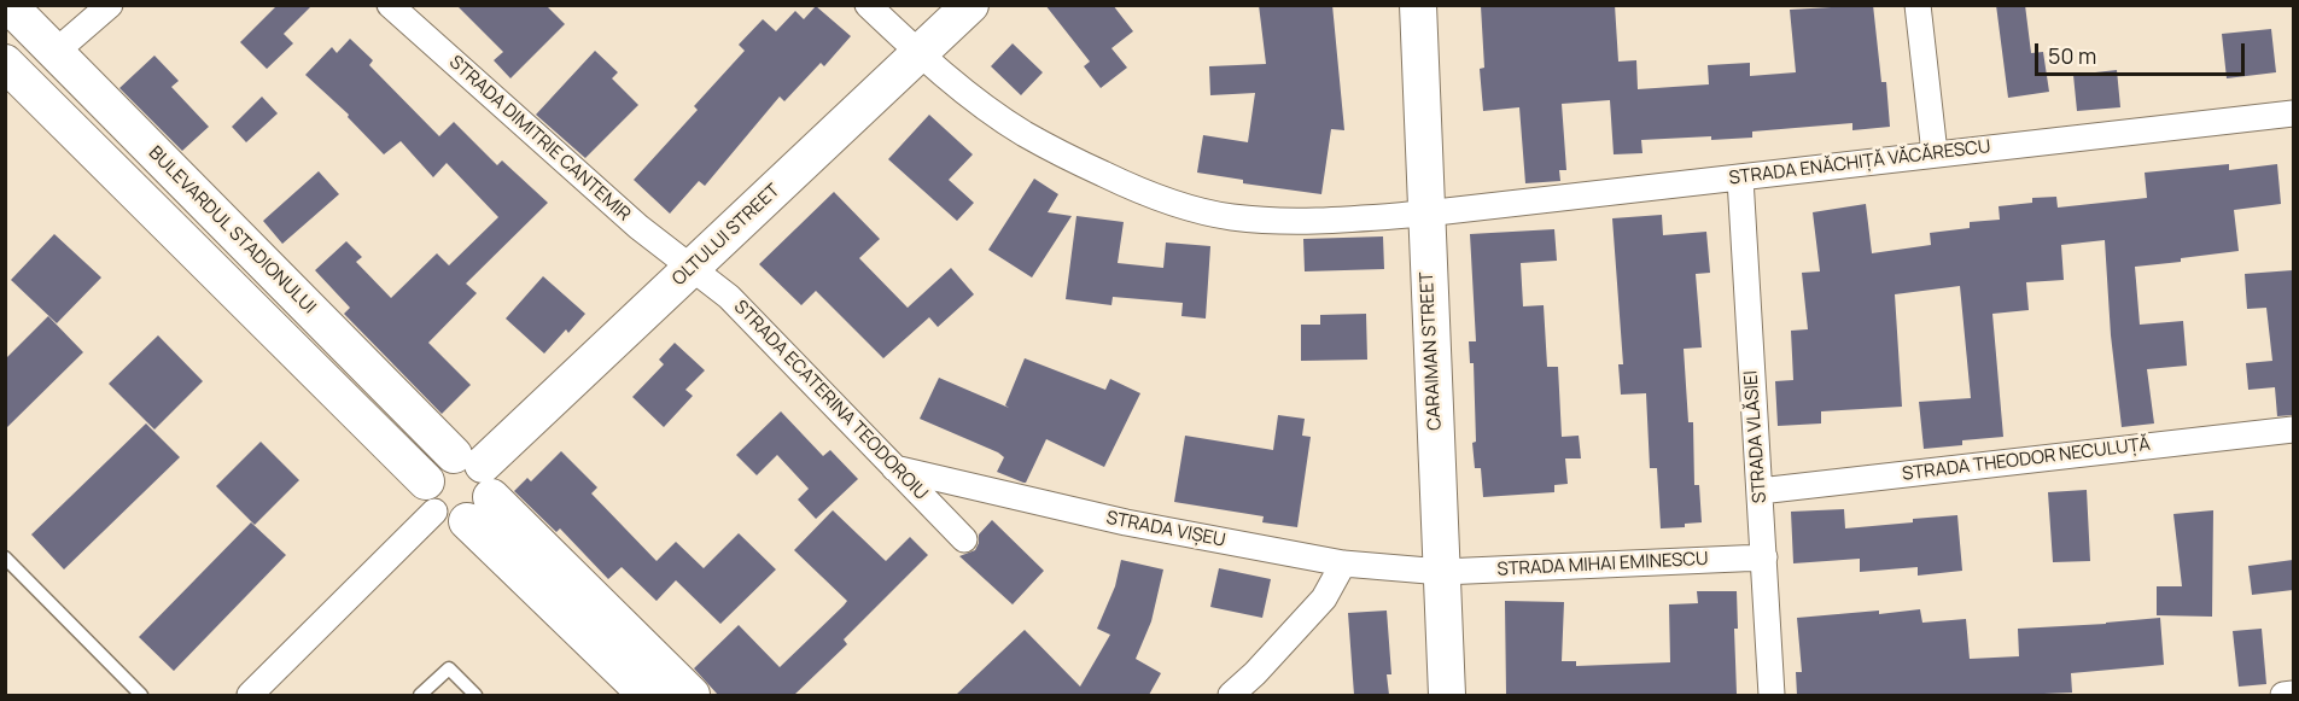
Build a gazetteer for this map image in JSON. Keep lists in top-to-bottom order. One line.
{"streets":{"main road":["BULEVARDUL STADIONULUI","OLTULUI STREET","CARAIMAN STREET"],"street":["STRADA DIMITRIE CANTEMIR","STRADA ENĂCHIȚĂ VĂCĂRESCU","STRADA ECATERINA TEODOROIU","STRADA VLĂSIEI","STRADA THEODOR NECULUȚĂ","STRADA VIȘEU","STRADA MIHAI EMINESCU"]},"crossings":[["STRADA DIMITRIE CANTEMIR","OLTULUI STREET"],["STRADA DIMITRIE CANTEMIR","STRADA ECATERINA TEODOROIU"],["STRADA ENĂCHIȚĂ VĂCĂRESCU","OLTULUI STREET"],["STRADA ENĂCHIȚĂ VĂCĂRESCU","CARAIMAN STREET"],["STRADA ENĂCHIȚĂ VĂCĂRESCU","STRADA VLĂSIEI"],["BULEVARDUL STADIONULUI","OLTULUI STREET"],["OLTULUI STREET","STRADA ECATERINA TEODOROIU"],["CARAIMAN STREET","STRADA VIȘEU"],["CARAIMAN STREET","STRADA MIHAI EMINESCU"],["STRADA ECATERINA TEODOROIU","STRADA VIȘEU"],["STRADA VLĂSIEI","STRADA THEODOR NECULUȚĂ"],["STRADA VLĂSIEI","STRADA MIHAI EMINESCU"],["STRADA VIȘEU","STRADA MIHAI EMINESCU"]],"scale_bar":"50 m"}
